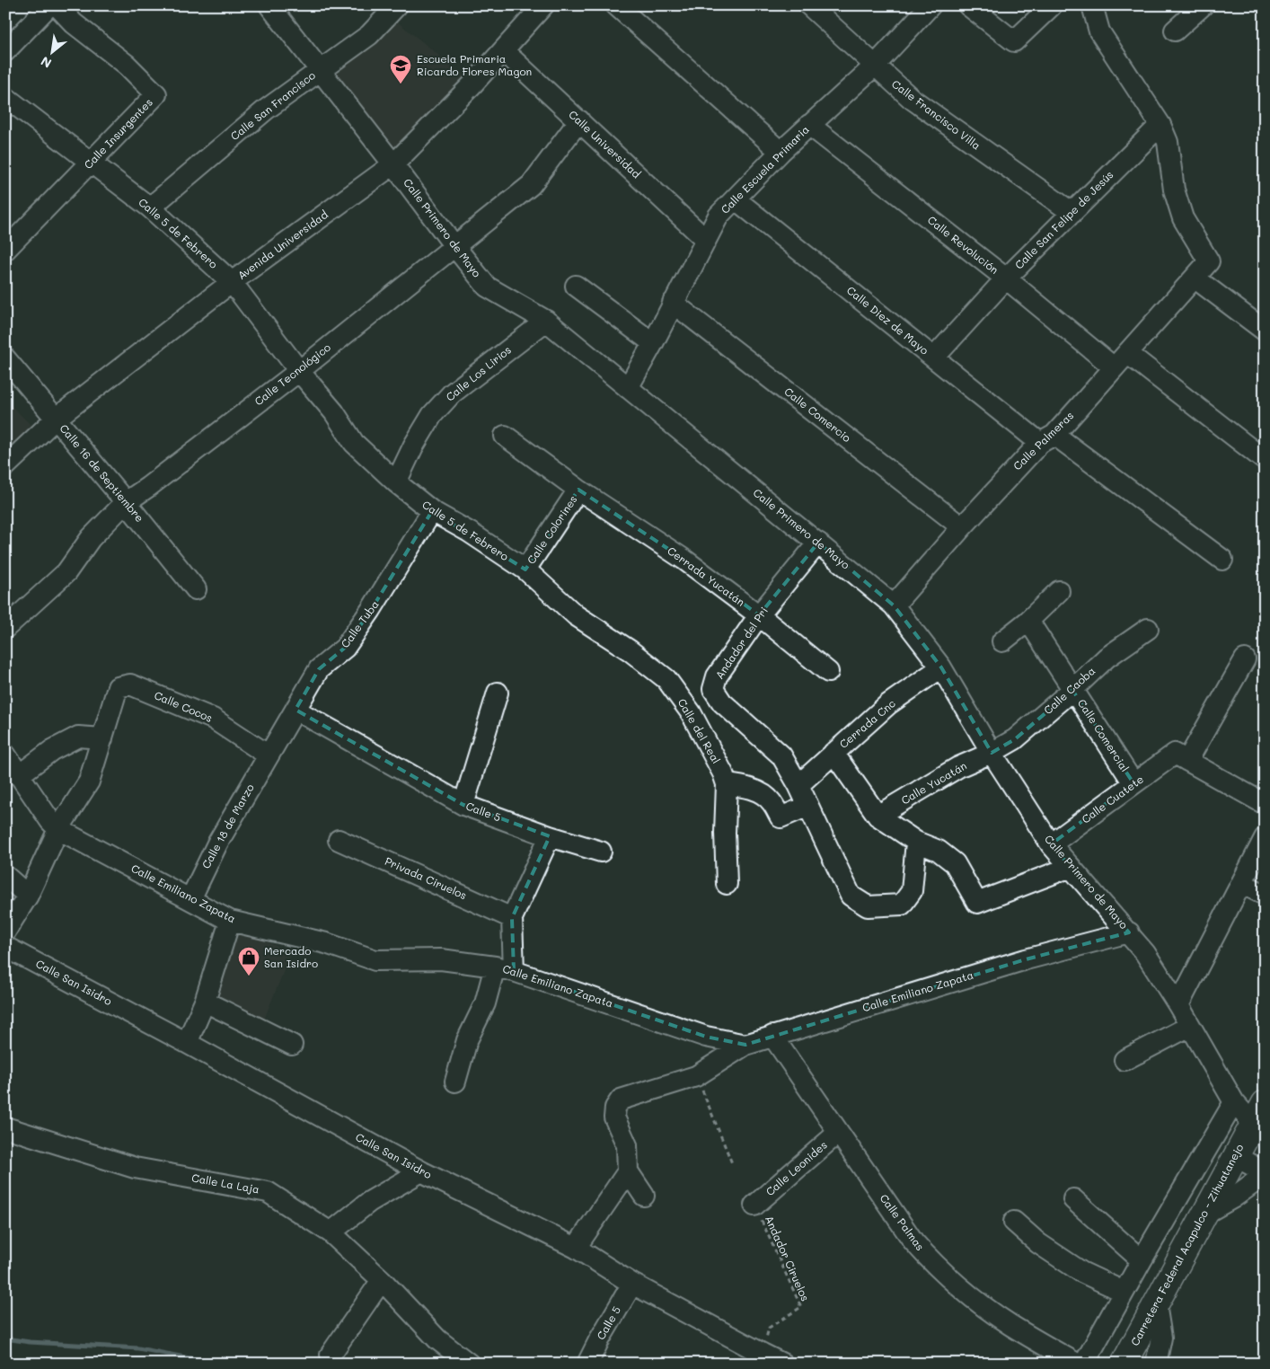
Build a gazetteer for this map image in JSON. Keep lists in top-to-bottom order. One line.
{"streets":{"main road":["Carretera Federal Acapulco - Zihuatanejo"],"street":["Calle San Francisco","Calle Francisco Villa","Calle Insurgentes","Calle Universidad","Calle Escuela Primaria","Calle San Felipe de Jesús","Calle Primero de Mayo","Calle 5 de Febrero","Avenida Universidad","Calle Revolución","Calle Diez de Mayo","Calle Los Lirios","Calle Tecnológico","Calle Comercio","Calle Palmeras","Calle 16 de Septiembre","Calle Colorines","Cerrada Yucatán","Calle Tuba","Andador del Pri","Calle Caoba","Calle Cocos","Cerrada Cnc","Calle del Real","Calle Comercial","Calle Yucatán","Calle Cuatete","Calle 5","Calle 18 de Marzo","Privada Ciruelos","Calle Emiliano Zapata","Calle San Isidro","Calle Leonides","Calle La Laja","Calle Palmas"],"path":["Andador Ciruelos"]},"crossings":[["Calle San Francisco","Calle Primero de Mayo"],["Calle San Francisco","Calle 5 de Febrero"],["Calle Francisco Villa","Calle Escuela Primaria"],["Calle Francisco Villa","Calle San Felipe de Jesús"],["Calle Insurgentes","Calle 5 de Febrero"],["Calle Universidad","Calle Escuela Primaria"],["Calle Universidad","Avenida Universidad"],["Calle Universidad","Calle Tecnológico"],["Calle Escuela Primaria","Calle Primero de Mayo"],["Calle Escuela Primaria","Calle Revolución"],["Calle Escuela Primaria","Calle Diez de Mayo"],["Calle Escuela Primaria","Calle Comercio"],["Calle San Felipe de Jesús","Calle Revolución"],["Calle San Felipe de Jesús","Calle Diez de Mayo"],["Calle San Felipe de Jesús","Calle Palmeras"],["Calle Primero de Mayo","Avenida Universidad"],["Calle Primero de Mayo","Calle Los Lirios"],["Calle Primero de Mayo","Calle Tecnológico"],["Calle Primero de Mayo","Calle Palmeras"],["Calle Primero de Mayo","Andador del Pri"],["Calle Primero de Mayo","Calle Caoba"],["Calle Primero de Mayo","Cerrada Cnc"],["Calle Primero de Mayo","Calle Yucatán"],["Calle Primero de Mayo","Calle Cuatete"],["Calle Primero de Mayo","Calle Emiliano Zapata"],["Calle Primero de Mayo","Carretera Federal Acapulco - Zihuatanejo"],["Calle 5 de Febrero","Avenida Universidad"],["Calle 5 de Febrero","Calle Los Lirios"],["Calle 5 de Febrero","Calle Tecnológico"],["Calle 5 de Febrero","Calle Colorines"],["Calle 5 de Febrero","Calle Tuba"],["Calle 5 de Febrero","Calle del Real"],["Avenida Universidad","Calle 16 de Septiembre"],["Calle Revolución","Calle Palmeras"],["Calle Diez de Mayo","Calle Palmeras"],["Calle Tecnológico","Calle 16 de Septiembre"],["Calle Comercio","Calle Palmeras"],["Calle Colorines","Cerrada Yucatán"],["Calle Colorines","Calle del Real"],["Cerrada Yucatán","Andador del Pri"],["Calle Tuba","Calle Cocos"],["Calle Tuba","Calle 5"],["Calle Tuba","Calle 18 de Marzo"],["Andador del Pri","Cerrada Cnc"],["Calle Caoba","Calle Comercial"],["Calle Caoba","Calle Yucatán"],["Calle Cocos","Calle 18 de Marzo"],["Calle Comercial","Calle Cuatete"],["Calle 5","Calle San Isidro"],["Calle 18 de Marzo","Calle Emiliano Zapata"],["Calle Emiliano Zapata","Calle Palmas"],["Calle San Isidro","Andador Ciruelos"],["Calle Leonides","Calle Palmas"],["Calle Leonides","Andador Ciruelos"]],"places":{"school or university":["Escuela Primaria Ricardo Flores Magon"],"shop":["Mercado San Isidro"]},"north":"bottom left"}
